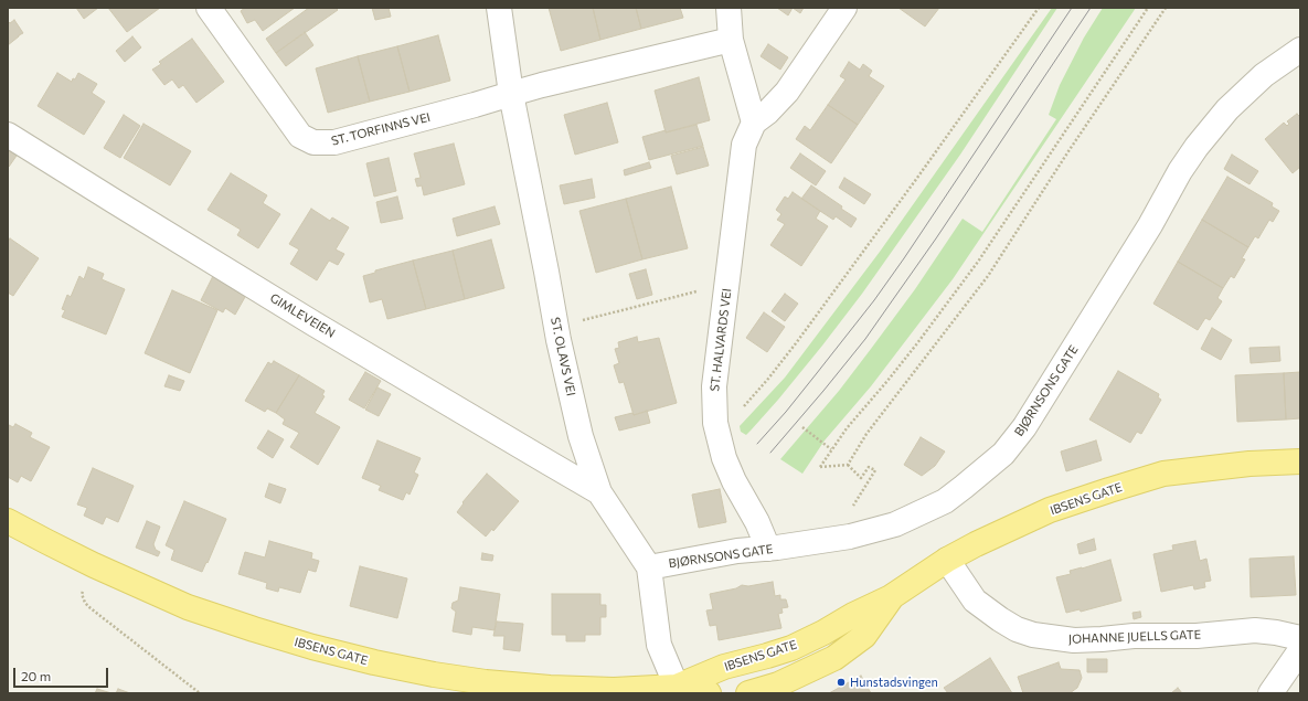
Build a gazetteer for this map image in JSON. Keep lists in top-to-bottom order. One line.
{"streets":{"main road":["IBSENS GATE"],"street":["ST. TORFINNS VEI","GIMLEVEIEN","ST. HALVARDS VEI","ST. OLAVS VEI","BJØRNSONS GATE","JOHANNE JUELLS GATE"]},"crossings":[["ST. TORFINNS VEI","ST. OLAVS VEI"],["GIMLEVEIEN","ST. OLAVS VEI"],["ST. HALVARDS VEI","BJØRNSONS GATE"],["ST. OLAVS VEI","BJØRNSONS GATE"],["ST. OLAVS VEI","IBSENS GATE"],["IBSENS GATE","JOHANNE JUELLS GATE"]],"places":["Hunstadsvingen"],"scale_bar":"20 m"}
